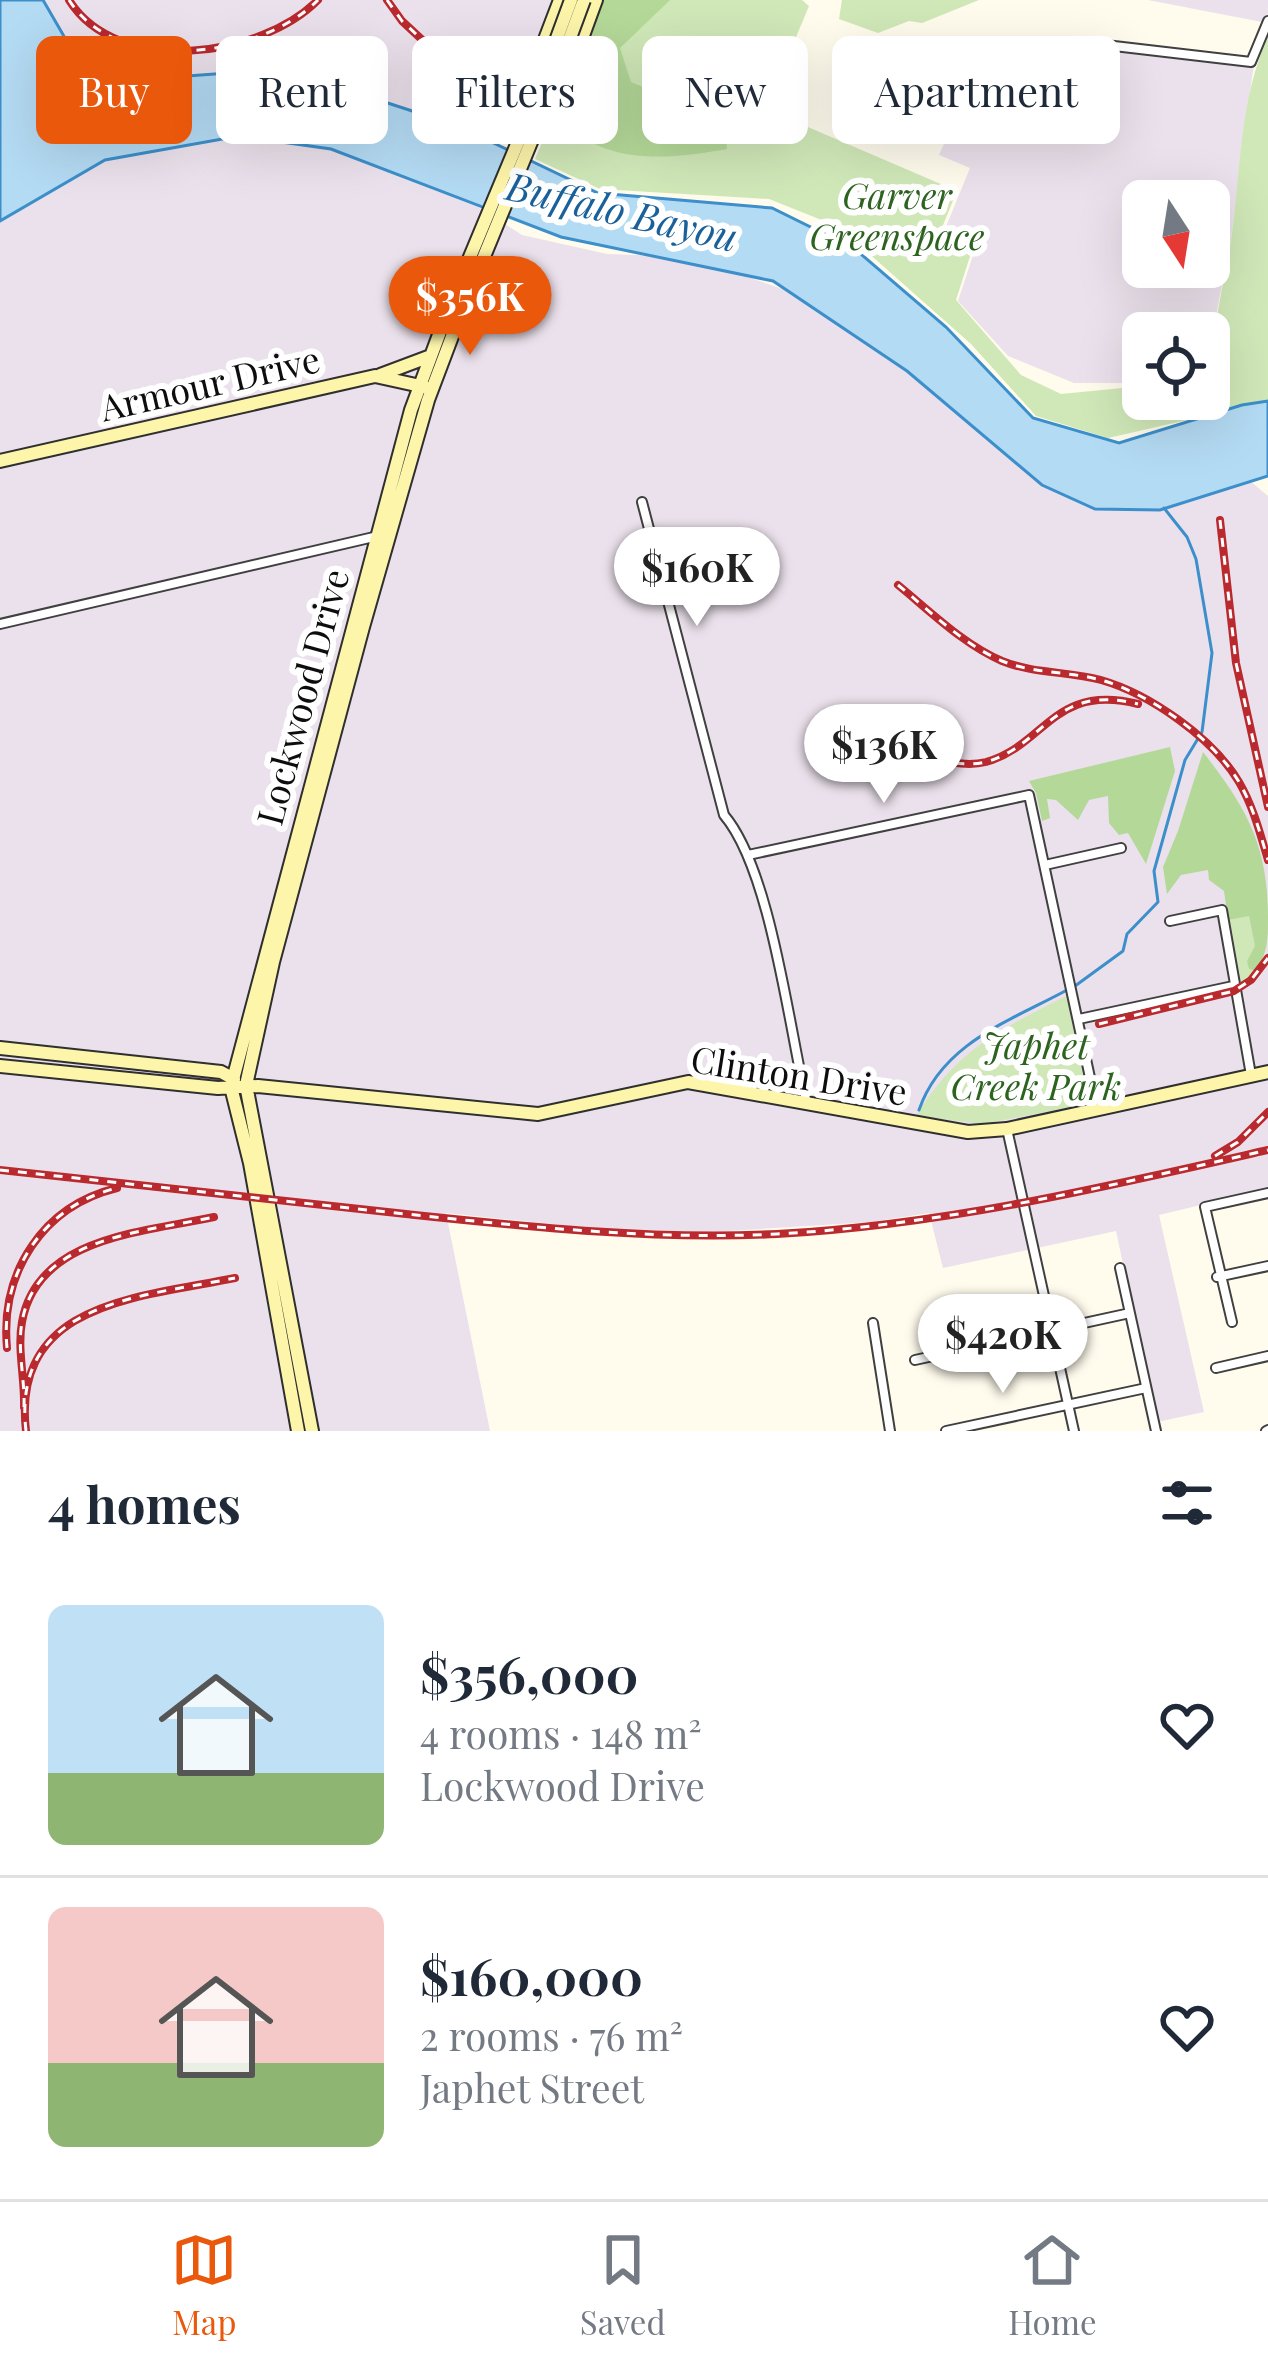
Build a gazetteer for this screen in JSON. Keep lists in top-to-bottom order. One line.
{"streets":{"main road":["Armour Drive","Lockwood Drive","Clinton Drive"]},"crossings":[["Armour Drive","Lockwood Drive"],["Lockwood Drive","Clinton Drive"]],"water":["Buffalo Bayou"],"parks":["Garver Greenspace","Japhet Creek Park"],"north":"bottom","page":{"chip":["Buy","Rent","Filters","New","Apartment"],"price":["$356K","$160K","$136K","$420K"],"heading":"4 homes","list":[{"name":"$356,000","note":"4 rooms · 148 m² · Lockwood Drive"},{"name":"$160,000","note":"2 rooms · 76 m² · Japhet Street"}],"tabs":["Map","Saved","Home"]}}
